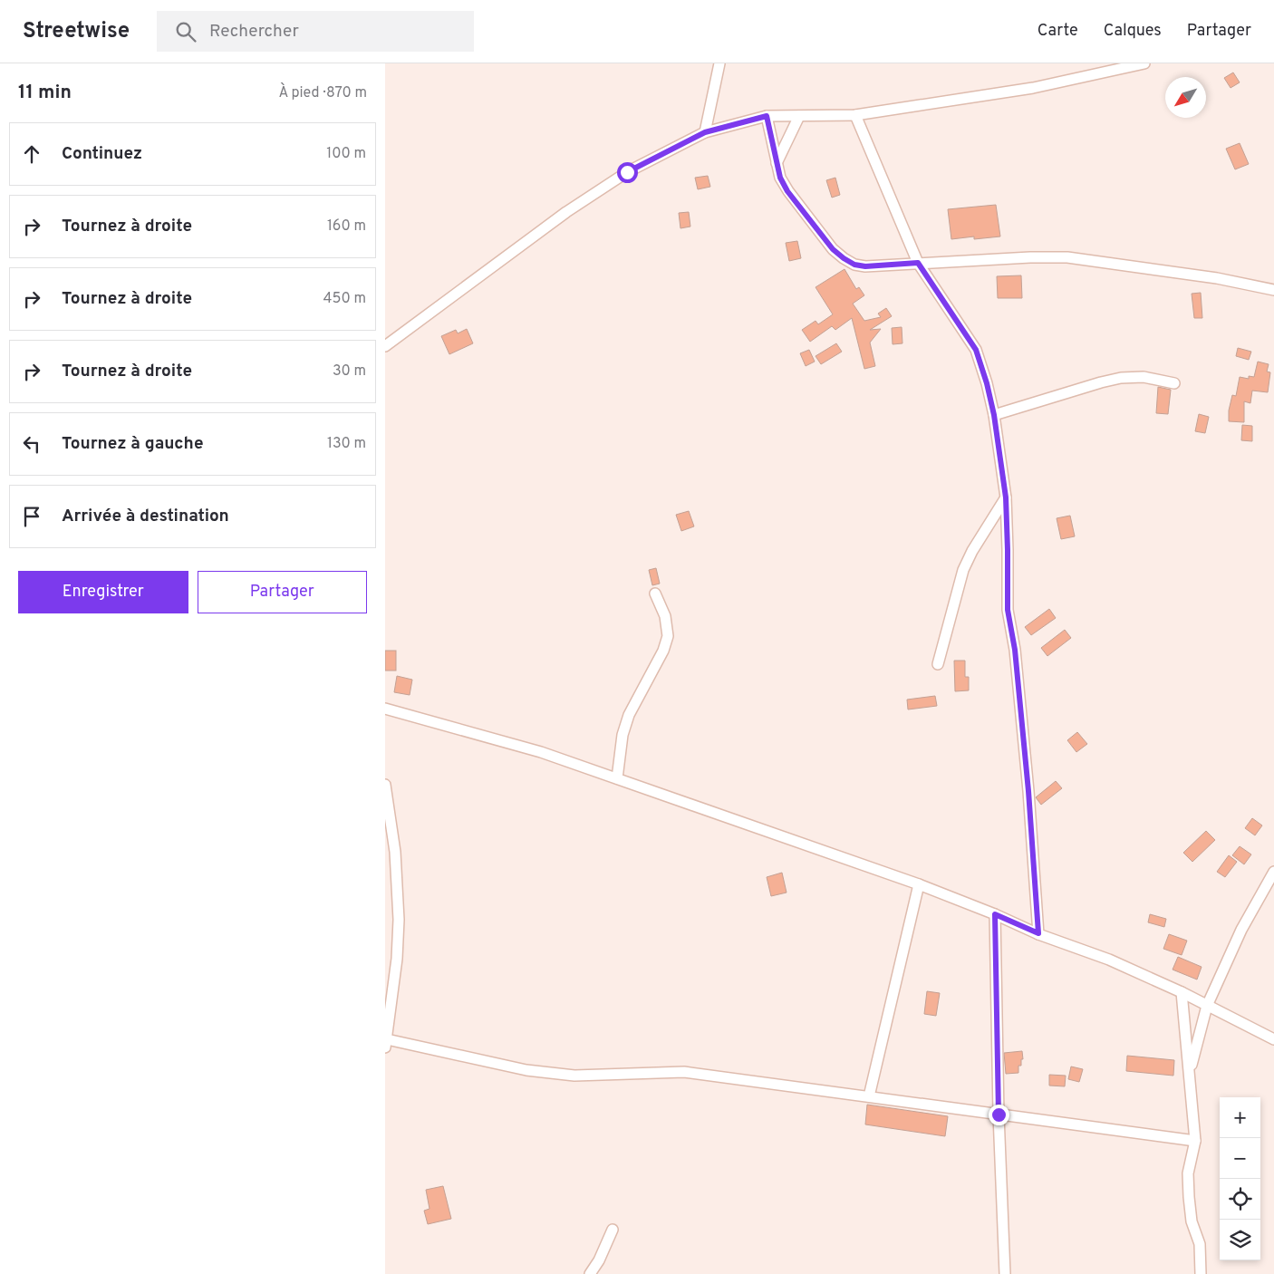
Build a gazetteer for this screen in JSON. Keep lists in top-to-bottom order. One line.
{"north":"bottom left","page":{"header":"Streetwise","search":"Rechercher","nav":["Carte","Calques","Partager"],"heading":["11 min","À pied · 870 m"],"list":[["Continuez","100 m"],["Tournez à droite","160 m"],["Tournez à droite","450 m"],["Tournez à droite","30 m"],["Tournez à gauche","130 m"],"Arrivée à destination"],"buttons":["Enregistrer","Partager"],"map_buttons":["+","−"]}}
